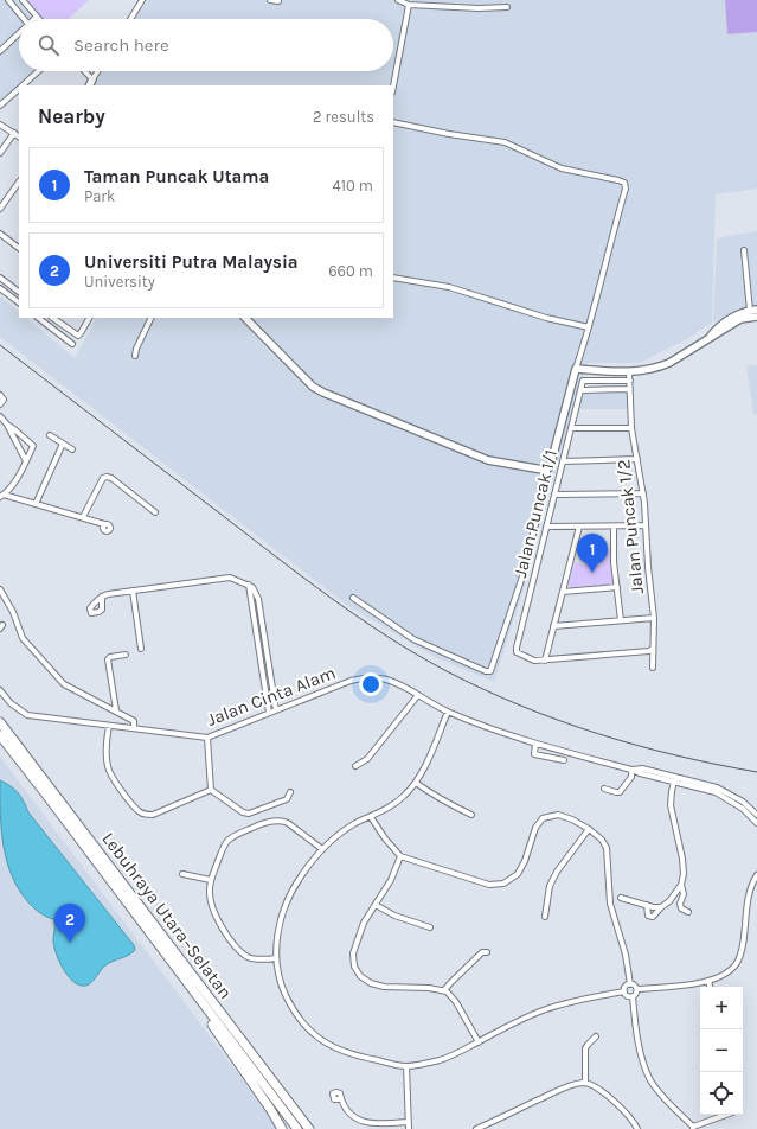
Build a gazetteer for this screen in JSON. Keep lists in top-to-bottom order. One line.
{"streets":{"highway":["Lebuhraya Utara–Selatan"],"street":["Jalan Puncak 1/1","Jalan Puncak 1/2","Jalan Cinta Alam"]},"crossings":[["Jalan Puncak 1/1","Jalan Puncak 1/2"]],"page":{"search":"Search here","heading":["Nearby","2 results"],"list":[{"mark":"1","name":"Taman Puncak Utama","note":"Park","value":"410 m"},{"mark":"2","name":"Universiti Putra Malaysia","note":"University","value":"660 m"}],"pins":["1","2"],"map_buttons":["+","−"]}}
